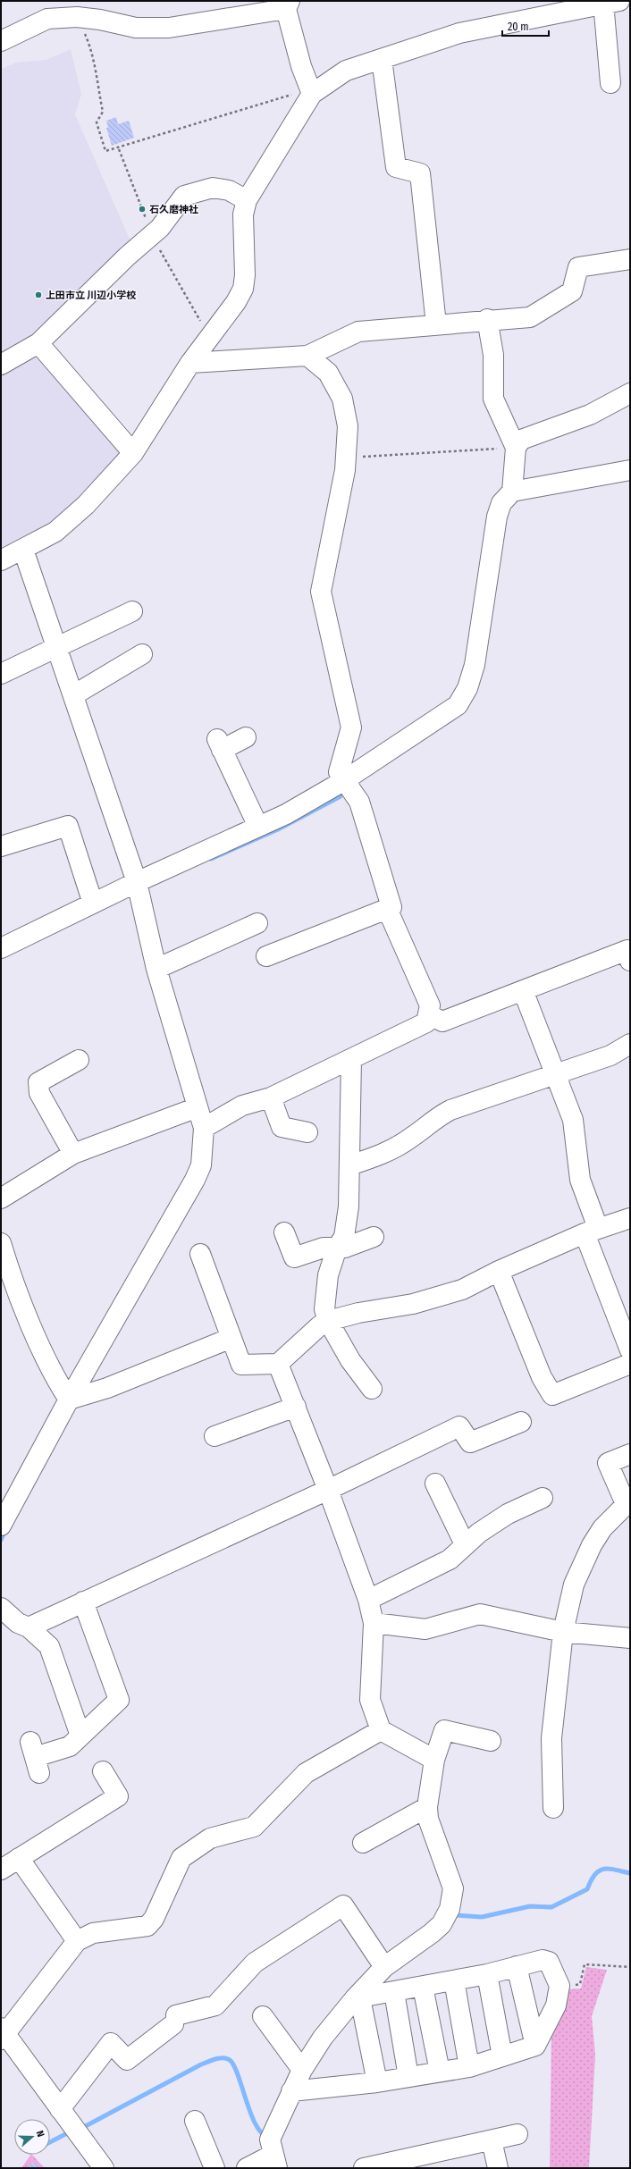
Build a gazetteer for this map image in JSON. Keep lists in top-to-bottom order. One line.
{"places":["石久磨神社","上田市立 川辺小学校"],"scale_bar":"20 m","north":"right"}
